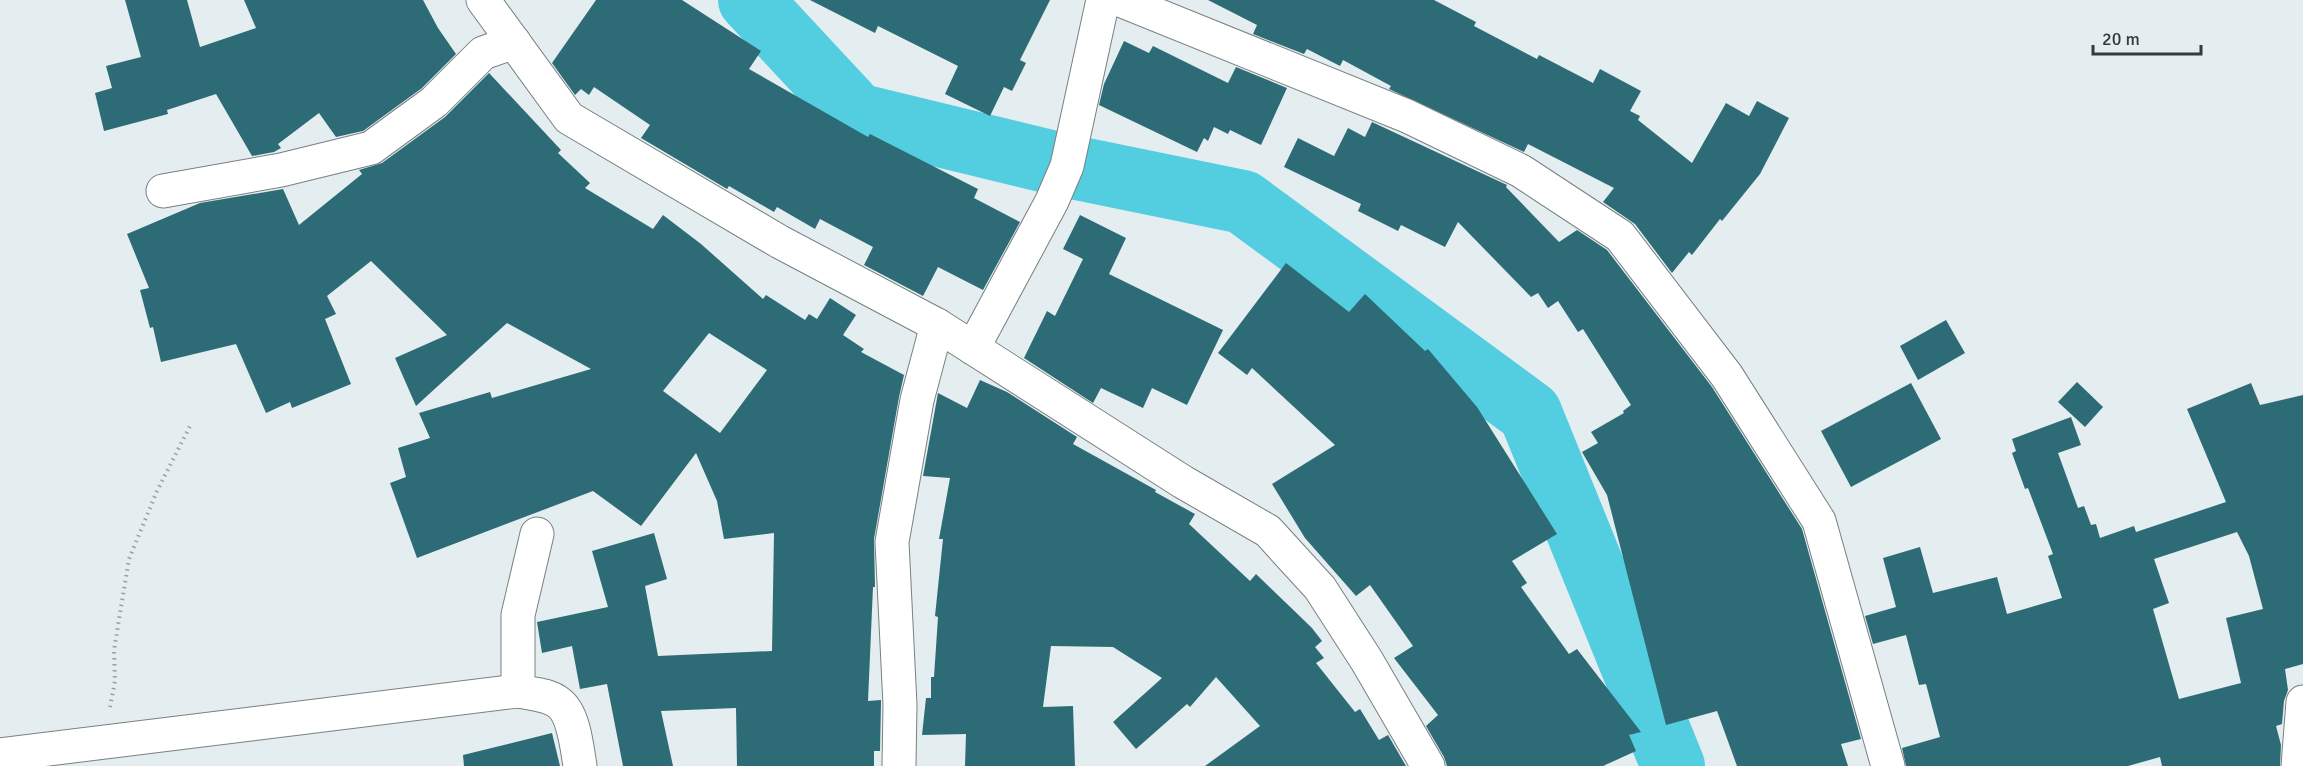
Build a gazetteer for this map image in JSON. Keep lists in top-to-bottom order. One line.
{"scale_bar":"20 m"}
